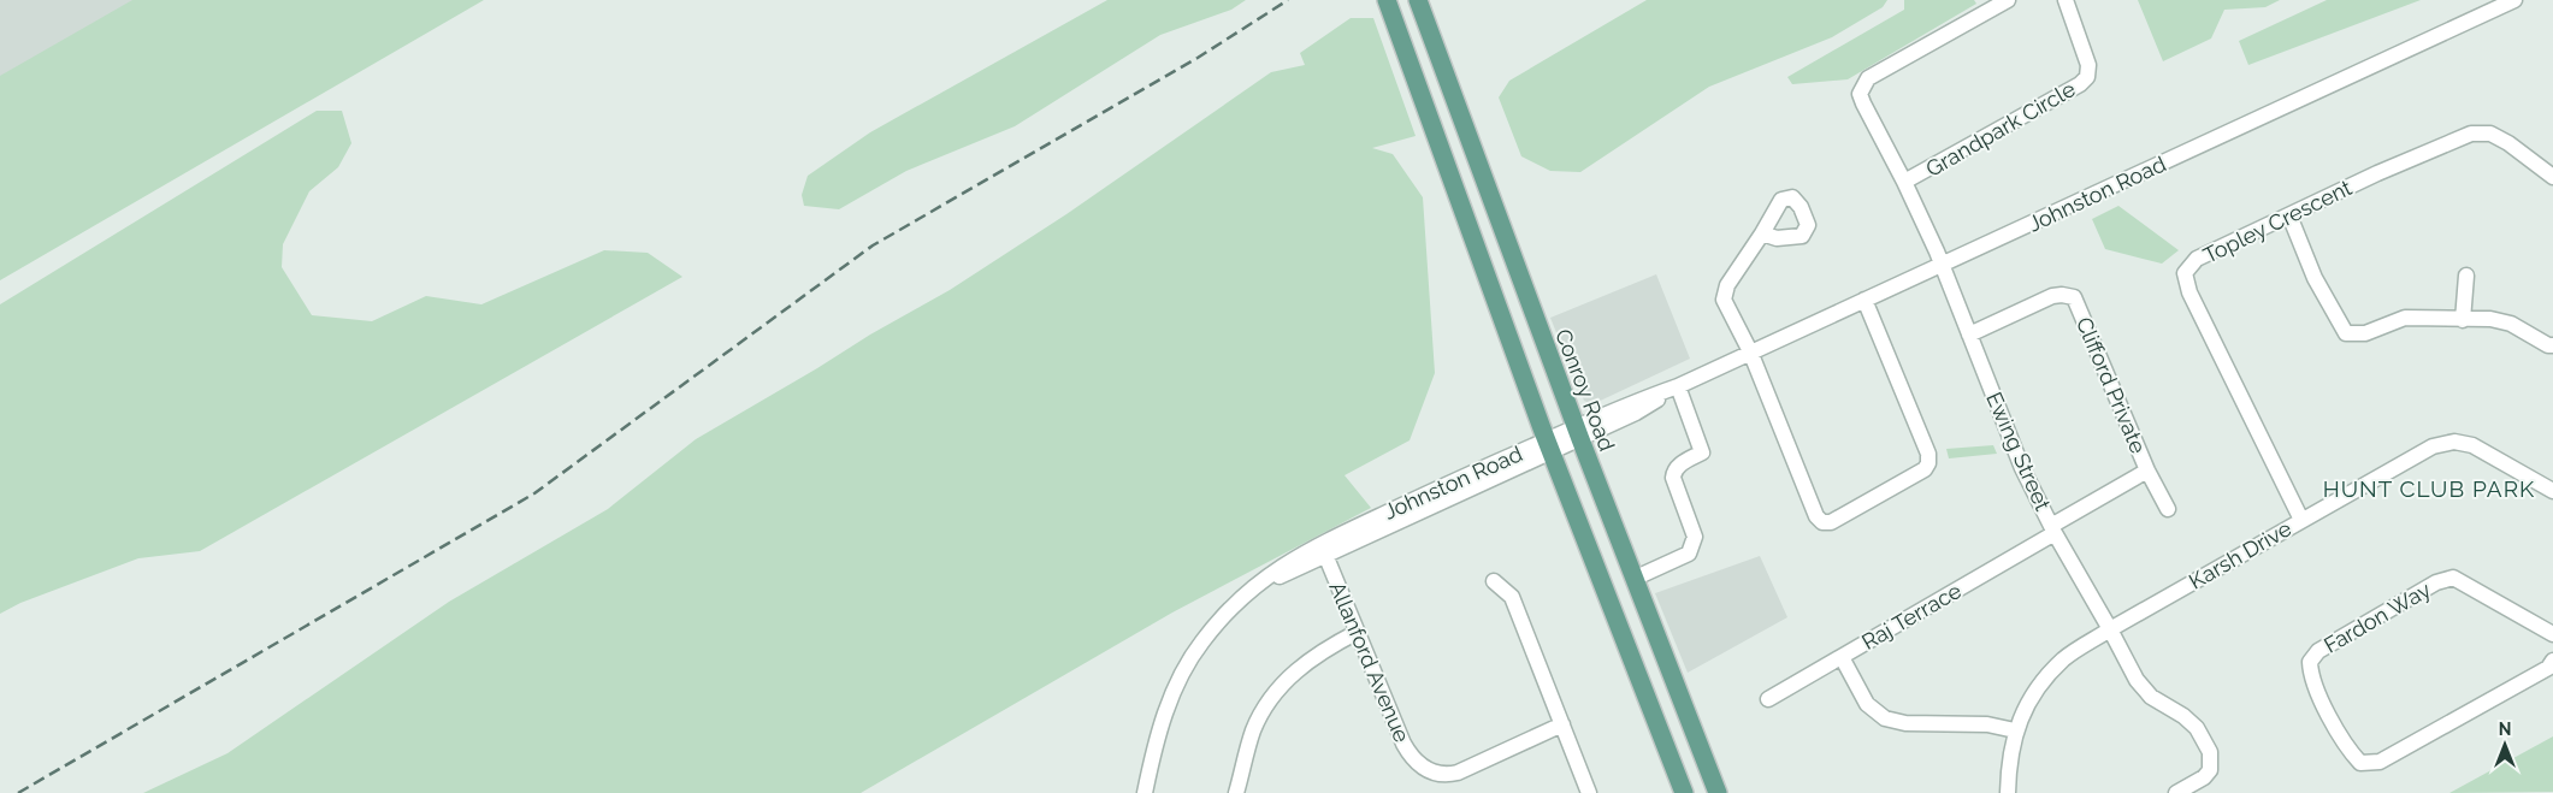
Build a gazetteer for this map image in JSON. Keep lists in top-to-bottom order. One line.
{"streets":{"main road":["Conroy Road"],"street":["Grandpark Circle","Johnston Road","Topley Crescent","Clifford Private","Ewing Street","Karsh Drive","Raj Terrace","Fardon Way","Allanford Avenue"]},"crossings":[["Grandpark Circle","Johnston Road"],["Grandpark Circle","Ewing Street"],["Johnston Road","Conroy Road"],["Johnston Road","Ewing Street"],["Johnston Road","Allanford Avenue"],["Topley Crescent","Karsh Drive"],["Clifford Private","Ewing Street"],["Clifford Private","Raj Terrace"],["Ewing Street","Karsh Drive"],["Ewing Street","Raj Terrace"]],"districts":["HUNT CLUB PARK"],"north":"top"}
